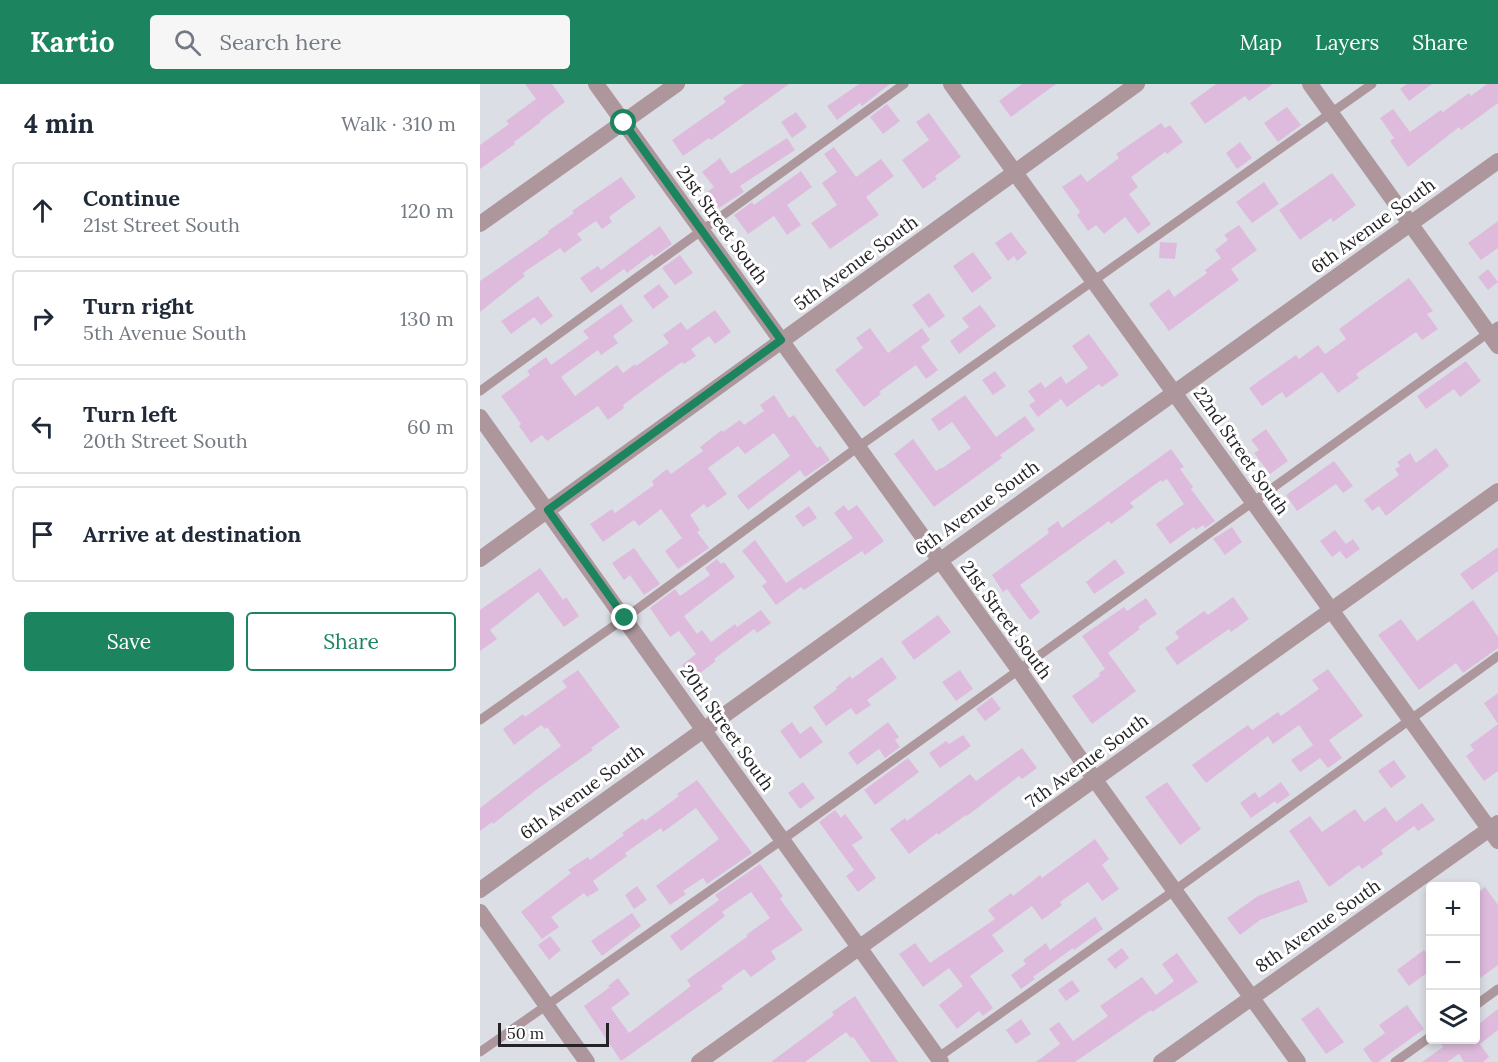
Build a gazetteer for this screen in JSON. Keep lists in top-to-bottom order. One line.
{"streets":{"street":["21st Street South","6th Avenue South","5th Avenue South","22nd Street South","20th Street South","7th Avenue South","8th Avenue South"]},"crossings":[["21st Street South","6th Avenue South"],["21st Street South","5th Avenue South"],["21st Street South","7th Avenue South"],["21st Street South","8th Avenue South"],["6th Avenue South","22nd Street South"],["6th Avenue South","20th Street South"],["5th Avenue South","22nd Street South"],["5th Avenue South","20th Street South"],["22nd Street South","7th Avenue South"],["22nd Street South","8th Avenue South"],["20th Street South","7th Avenue South"]],"scale_bar":"50 m","page":{"header":"Kartio","search":"Search here","nav":["Map","Layers","Share"],"heading":["4 min","Walk · 310 m"],"list":[["Continue","21st Street South","120 m"],["Turn right","5th Avenue South","130 m"],["Turn left","20th Street South","60 m"],"Arrive at destination"],"buttons":["Save","Share"],"map_buttons":["+","−"],"scale":"50 m"}}
